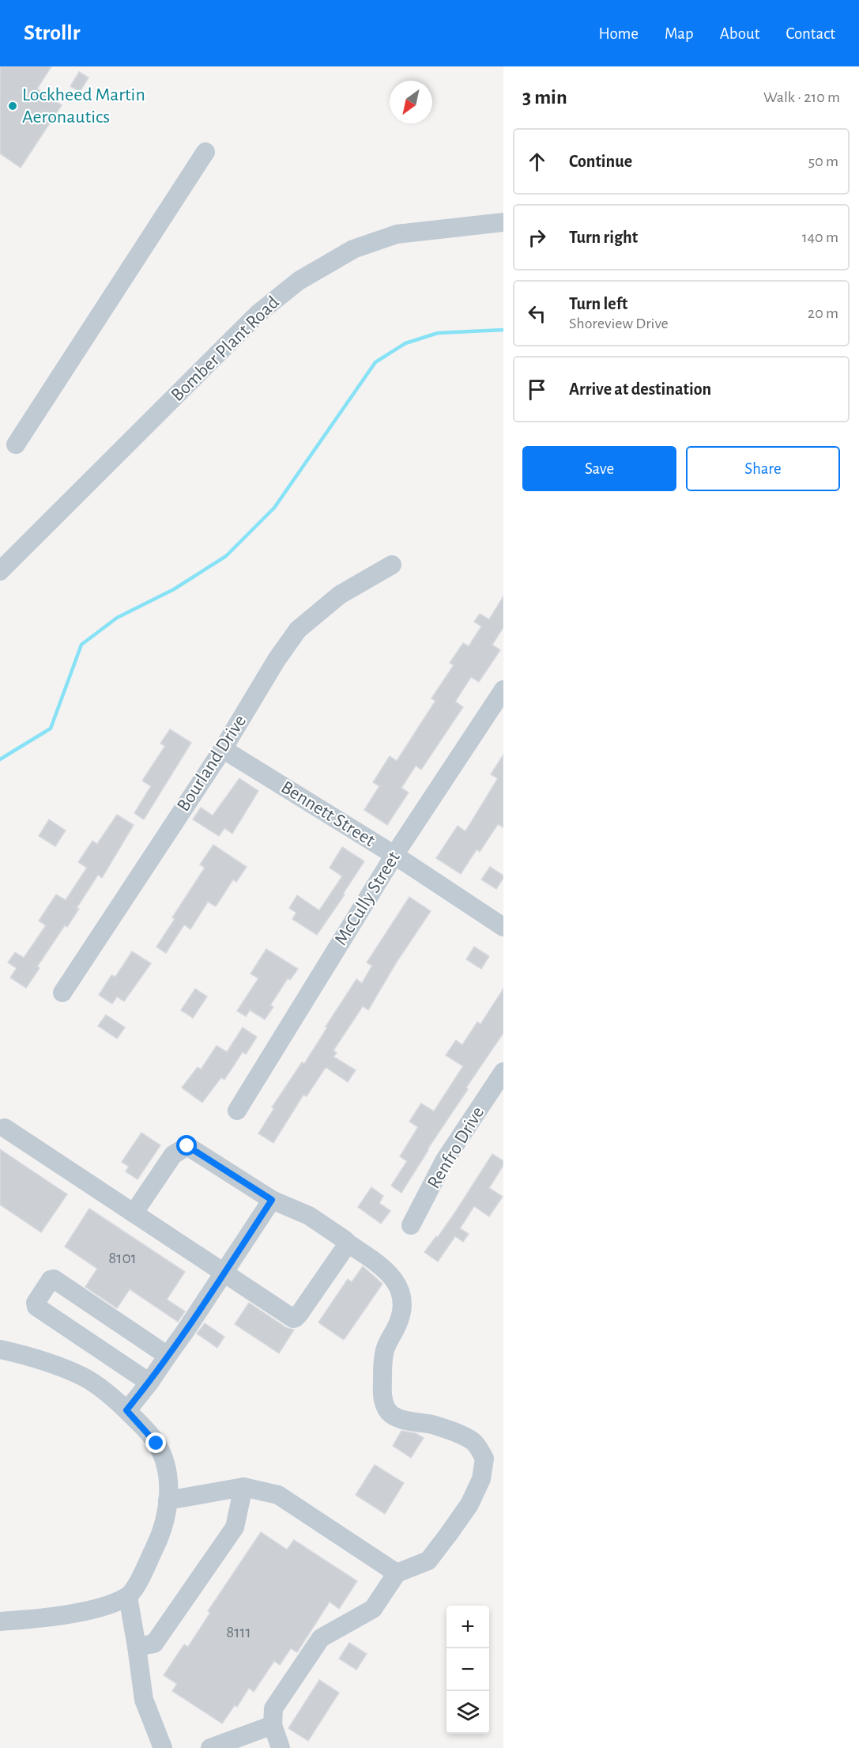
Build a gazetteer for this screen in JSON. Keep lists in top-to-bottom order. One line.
{"streets":{"street":["Bomber Plant Road","Bourland Drive","Bennett Street","McCully Street","Renfro Drive"]},"crossings":[["Bourland Drive","Bennett Street"],["Bennett Street","McCully Street"]],"places":["Lockheed Martin Aeronautics"],"house_numbers":["8101","8111"],"north":"bottom left","page":{"header":"Strollr","nav":["Home","Map","About","Contact"],"heading":["3 min","Walk · 210 m"],"list":[["Continue","50 m"],["Turn right","140 m"],["Turn left","Shoreview Drive","20 m"],"Arrive at destination"],"buttons":["Save","Share"],"map_buttons":["+","−"]}}
